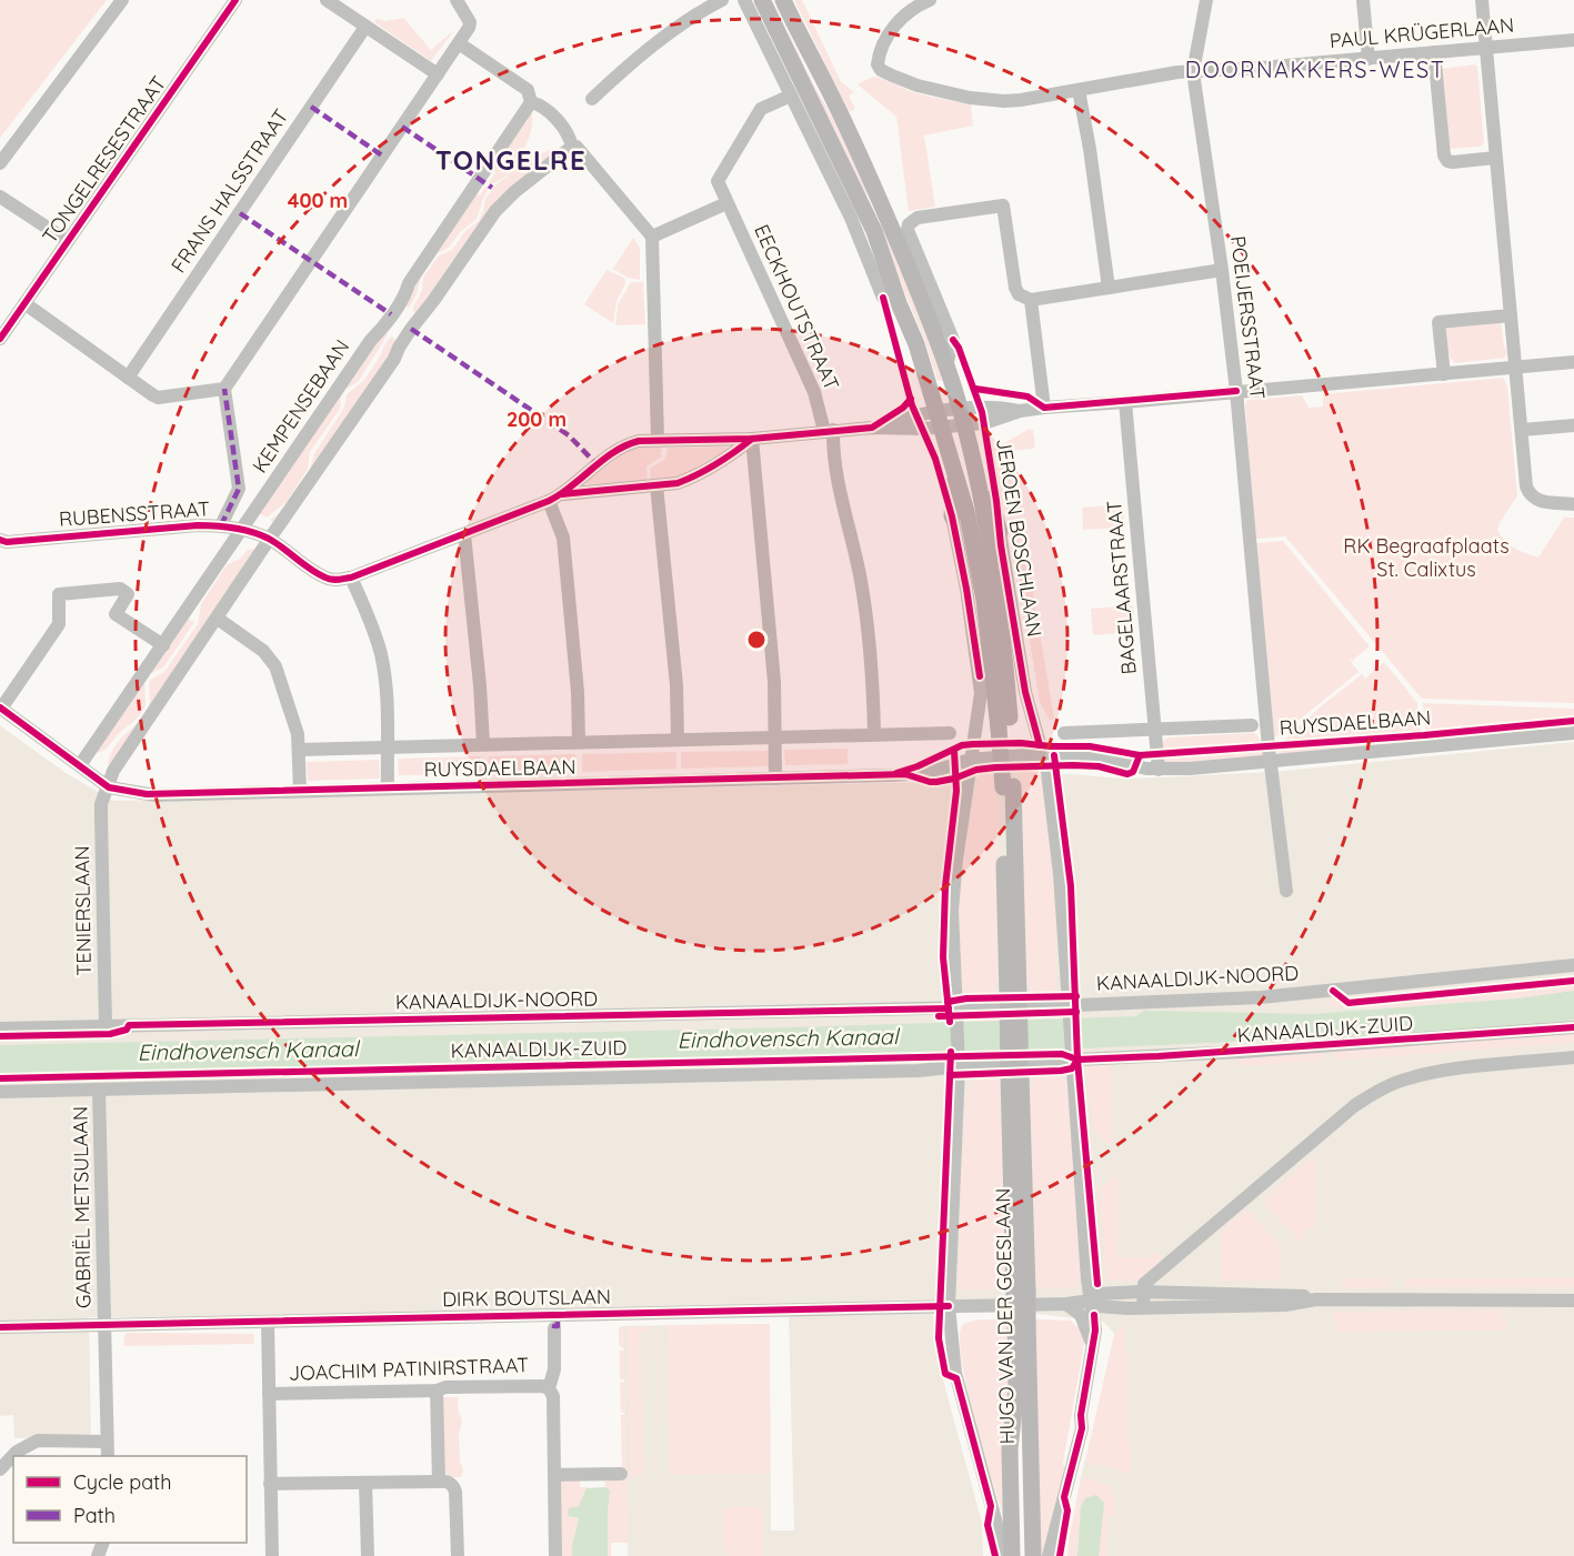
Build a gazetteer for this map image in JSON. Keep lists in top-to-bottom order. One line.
{"streets":{"main road":["JEROEN BOSCHLAAN","HUGO VAN DER GOESLAAN"],"street":["PAUL KRÜGERLAAN","TONGELRESESTRAAT","FRANS HALSSTRAAT","EECKHOUTSTRAAT","POEIJERSSTRAAT","KEMPENSEBAAN","RUBENSSTRAAT","BAGELAARSTRAAT","RUYSDAELBAAN","TENIERSLAAN","KANAALDIJK-NOORD","KANAALDIJK-ZUID","GABRIËL METSULAAN","DIRK BOUTSLAAN","JOACHIM PATINIRSTRAAT"]},"crossings":[["PAUL KRÜGERLAAN","POEIJERSSTRAAT"],["EECKHOUTSTRAAT","JEROEN BOSCHLAAN"],["EECKHOUTSTRAAT","RUYSDAELBAAN"],["POEIJERSSTRAAT","RUYSDAELBAAN"],["KEMPENSEBAAN","RUBENSSTRAAT"],["JEROEN BOSCHLAAN","RUYSDAELBAAN"],["JEROEN BOSCHLAAN","KANAALDIJK-NOORD"],["JEROEN BOSCHLAAN","KANAALDIJK-ZUID"],["JEROEN BOSCHLAAN","HUGO VAN DER GOESLAAN"],["BAGELAARSTRAAT","RUYSDAELBAAN"],["RUYSDAELBAAN","TENIERSLAAN"],["TENIERSLAAN","KANAALDIJK-NOORD"],["KANAALDIJK-NOORD","HUGO VAN DER GOESLAAN"],["KANAALDIJK-ZUID","GABRIËL METSULAAN"],["KANAALDIJK-ZUID","HUGO VAN DER GOESLAAN"],["GABRIËL METSULAAN","DIRK BOUTSLAAN"],["DIRK BOUTSLAAN","HUGO VAN DER GOESLAAN"]],"districts":["DOORNAKKERS-WEST","TONGELRE"],"water":["Eindhovensch Kanaal"],"parks":["RK Begraafplaats St. Calixtus"],"legend":["Cycle path","Path"],"rings":["400 m","200 m"]}
